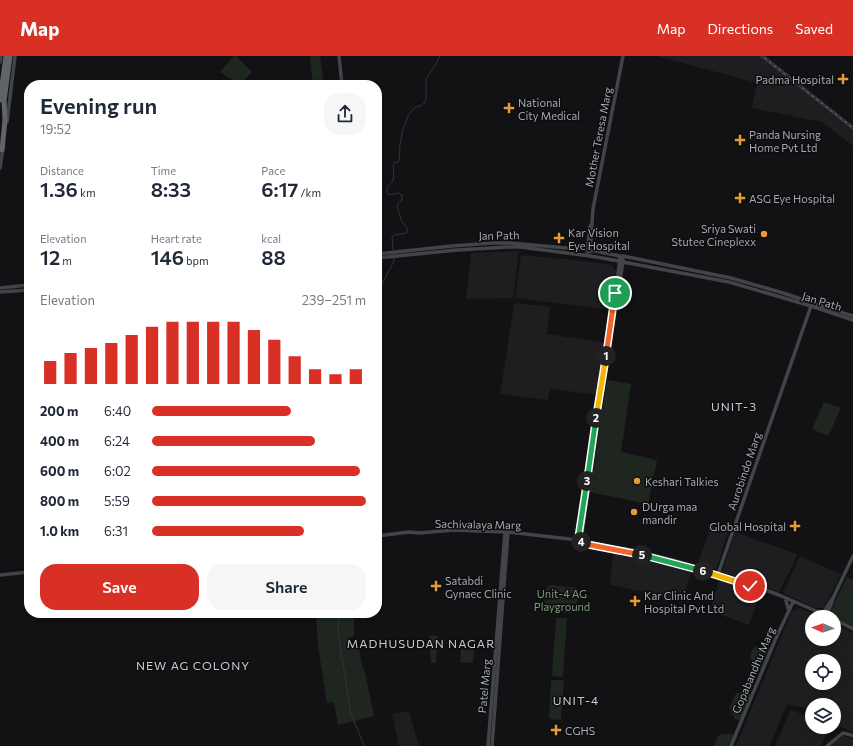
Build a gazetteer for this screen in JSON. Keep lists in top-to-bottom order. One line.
{"streets":{"main road":["Mother Teresa Marg","Jan Path","Aurobindo Marg","Sachivalaya Marg","Gopabandhu Marg","Patel Marg"]},"crossings":[["Mother Teresa Marg","Jan Path"],["Jan Path","Aurobindo Marg"],["Aurobindo Marg","Sachivalaya Marg"],["Sachivalaya Marg","Gopabandhu Marg"],["Sachivalaya Marg","Patel Marg"]],"districts":["UNIT-3","MADHUSUDAN NAGAR","NEW AG COLONY","UNIT-4"],"parks":["Unit-4 AG Playground"],"places":{"health":["Padma Hospital","National City Medical","Panda Nursing Home Pvt Ltd","ASG Eye Hospital","Kar Vision Eye Hospital","Global Hospital","Satabdi Gynaec Clinic","Kar Clinic And Hospital Pvt Ltd","CGHS"],"other":["Sriya Swati Stutee Cineplexx","Keshari Talkies","DUrga maa mandir"]},"north":"left","page":{"header":"Map","nav":["Map","Directions","Saved"],"heading":["Evening run","19:52"],"stats":[["Distance","1.36 km"],["Time","8:33"],["Pace","6:17 /km"],["Elevation","12 m"],["Heart rate","146 bpm"],["kcal","88"]],"chart":["Elevation","239–251 m"],"pins":["1","2","3","4","5","6"],"list":[{"name":"200 m","note":"6:40"},{"name":"400 m","note":"6:24"},{"name":"600 m","note":"6:02"},{"name":"800 m","note":"5:59"},{"name":"1.0 km","note":"6:31"}],"buttons":["Save","Share"]}}
